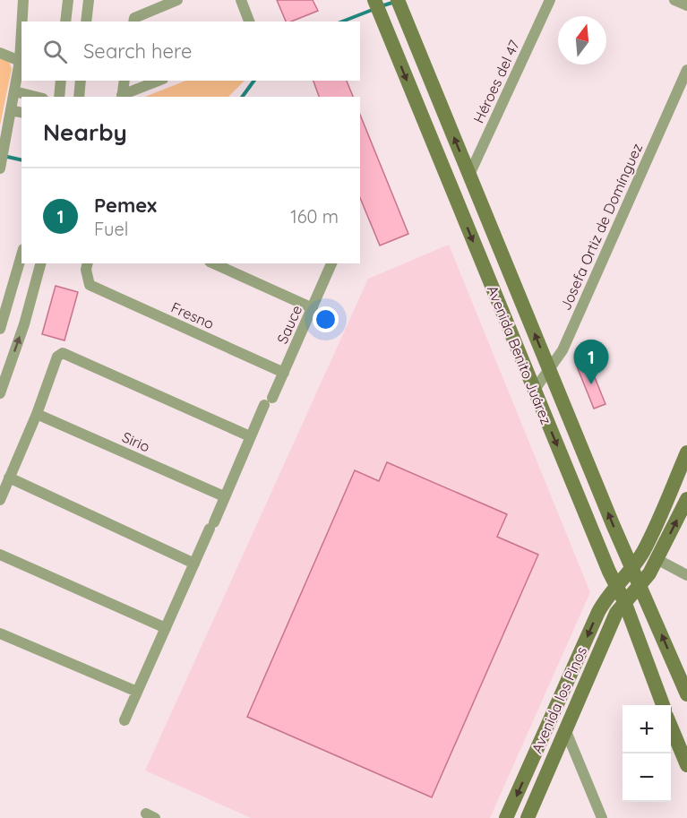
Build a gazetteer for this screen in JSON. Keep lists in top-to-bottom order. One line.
{"streets":{"street":["Héroes del 47","Josefa Ortiz de Domínguez","Fresno","Sauce","Avenida Benito Juárez","Sirio","Avenida los Pinos"]},"crossings":[["Héroes del 47","Avenida Benito Juárez"],["Josefa Ortiz de Domínguez","Avenida Benito Juárez"],["Fresno","Sauce"],["Sauce","Sirio"],["Avenida Benito Juárez","Avenida los Pinos"]],"north":"top","page":{"search":"Search here","heading":"Nearby","list":[{"mark":"1","name":"Pemex","note":"Fuel","value":"160 m"}],"pins":"1","map_buttons":["+","−"]}}
